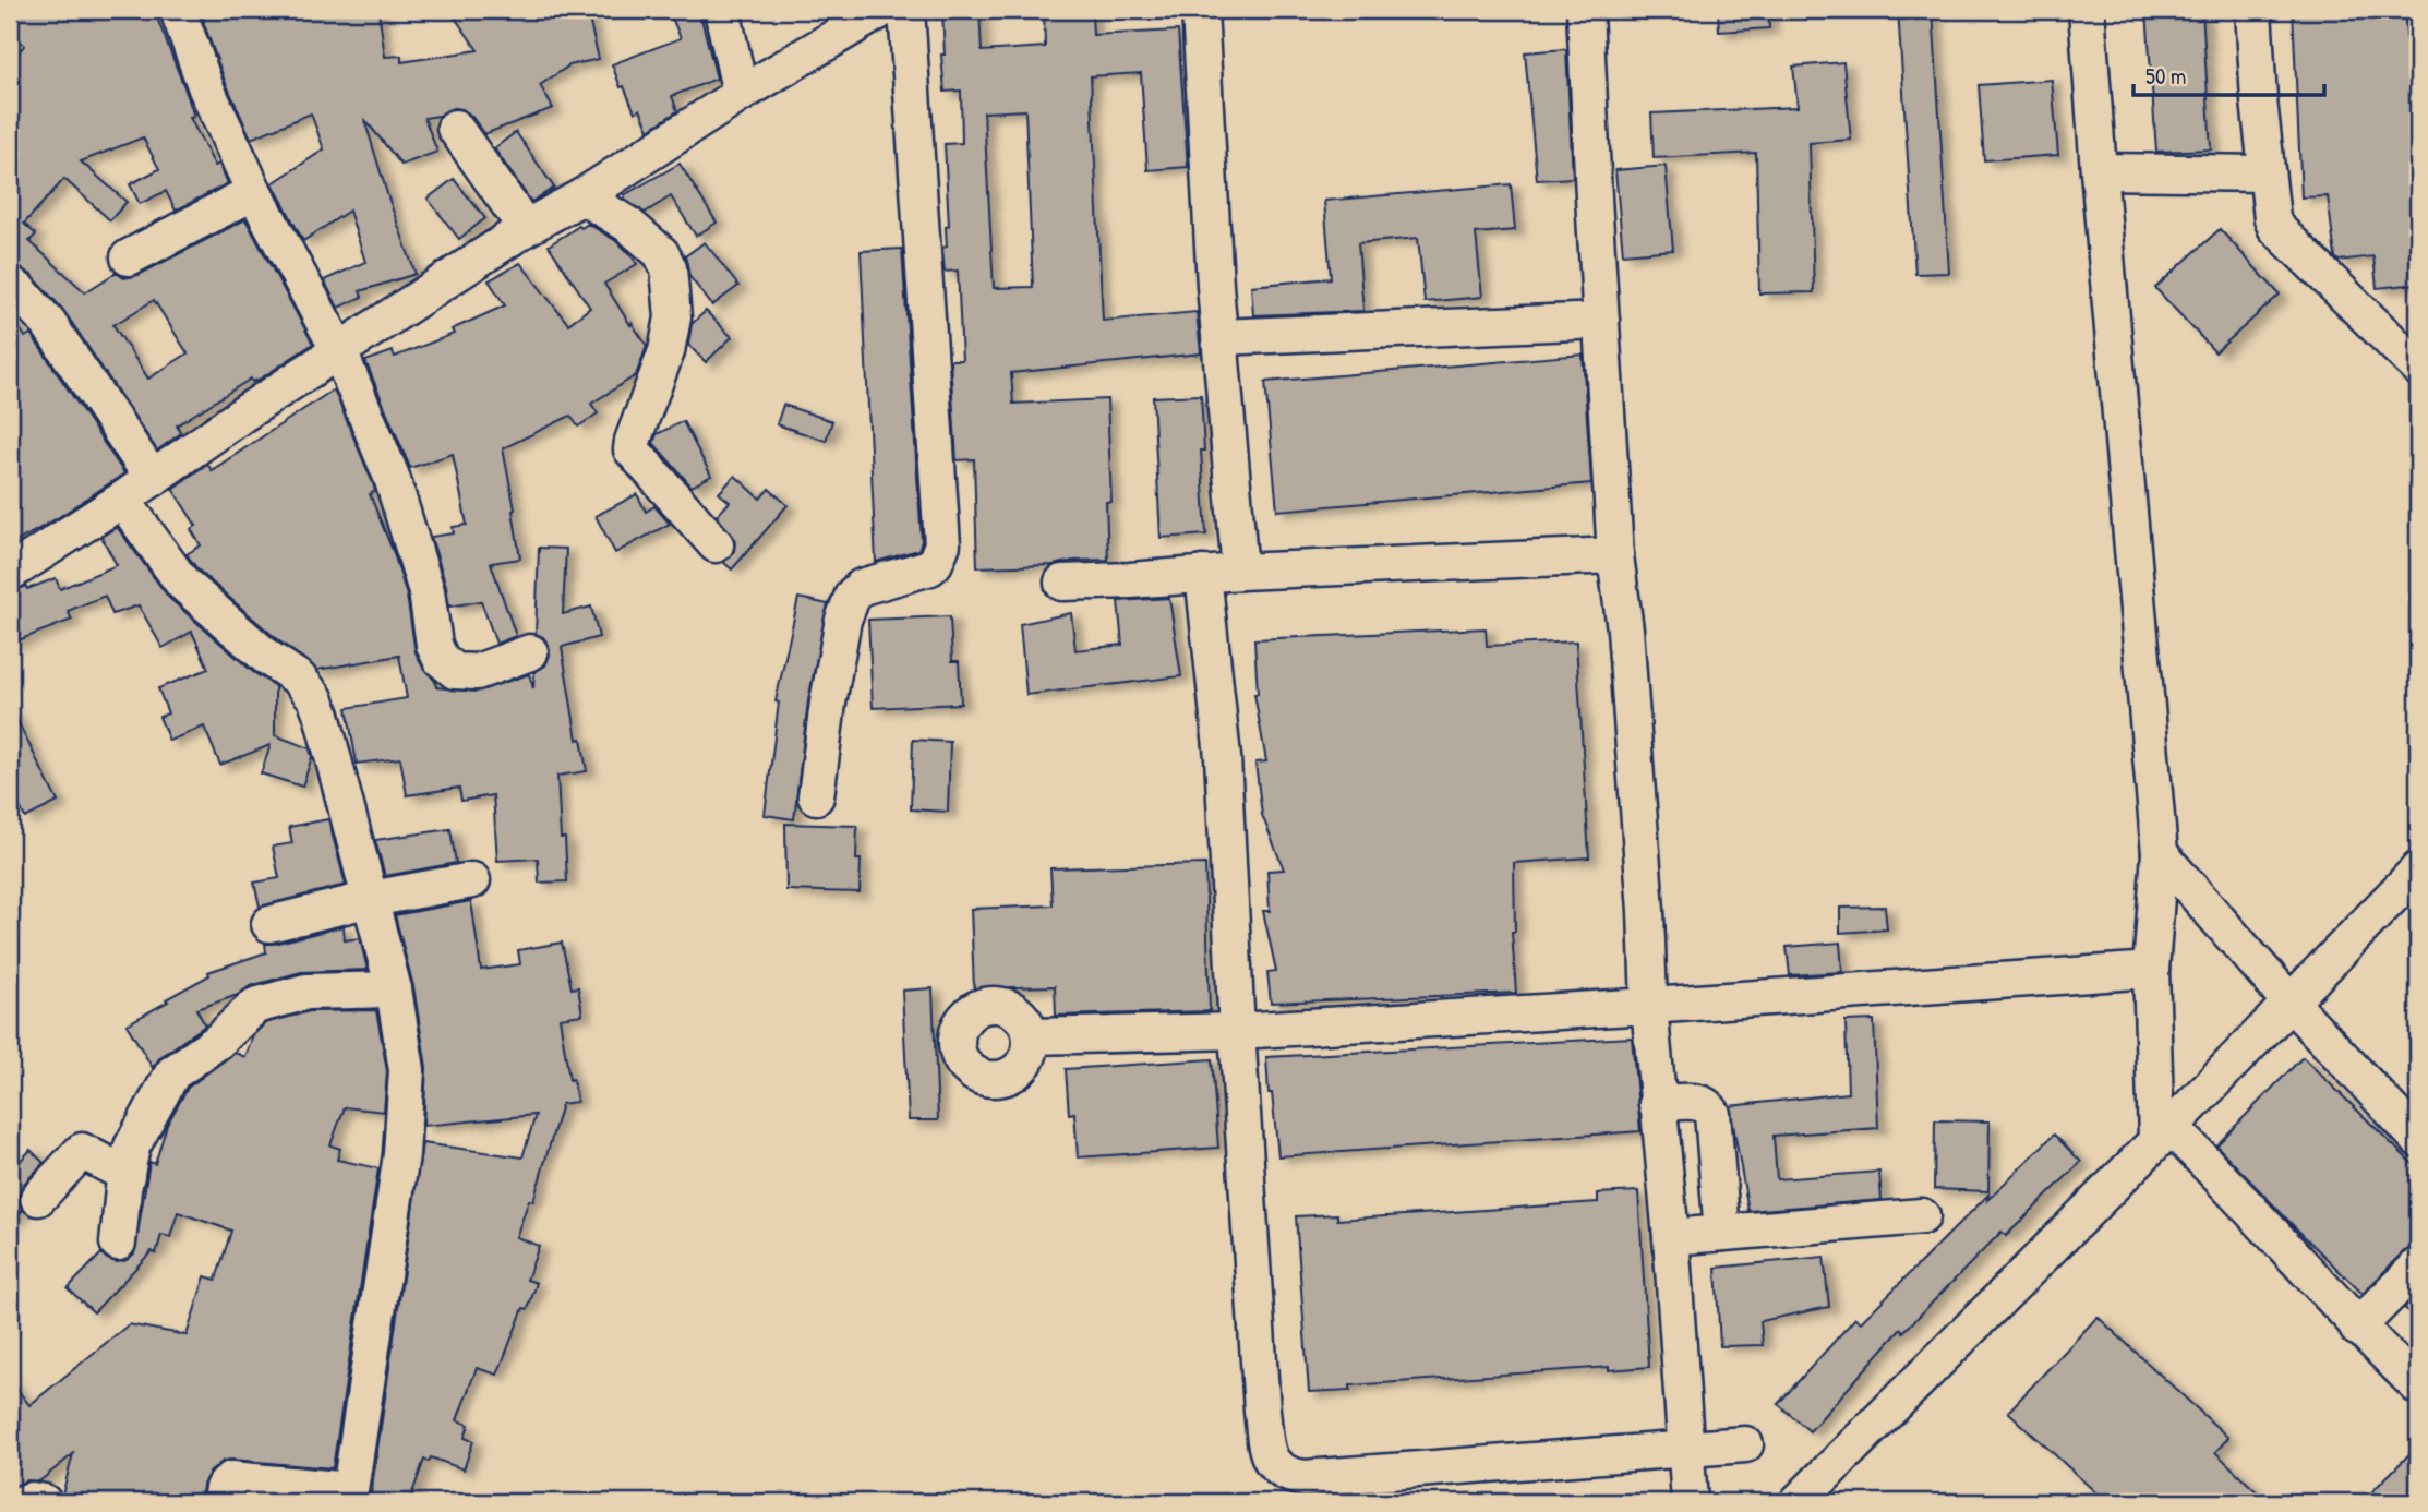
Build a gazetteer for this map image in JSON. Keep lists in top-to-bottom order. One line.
{"scale_bar":"50 m"}
